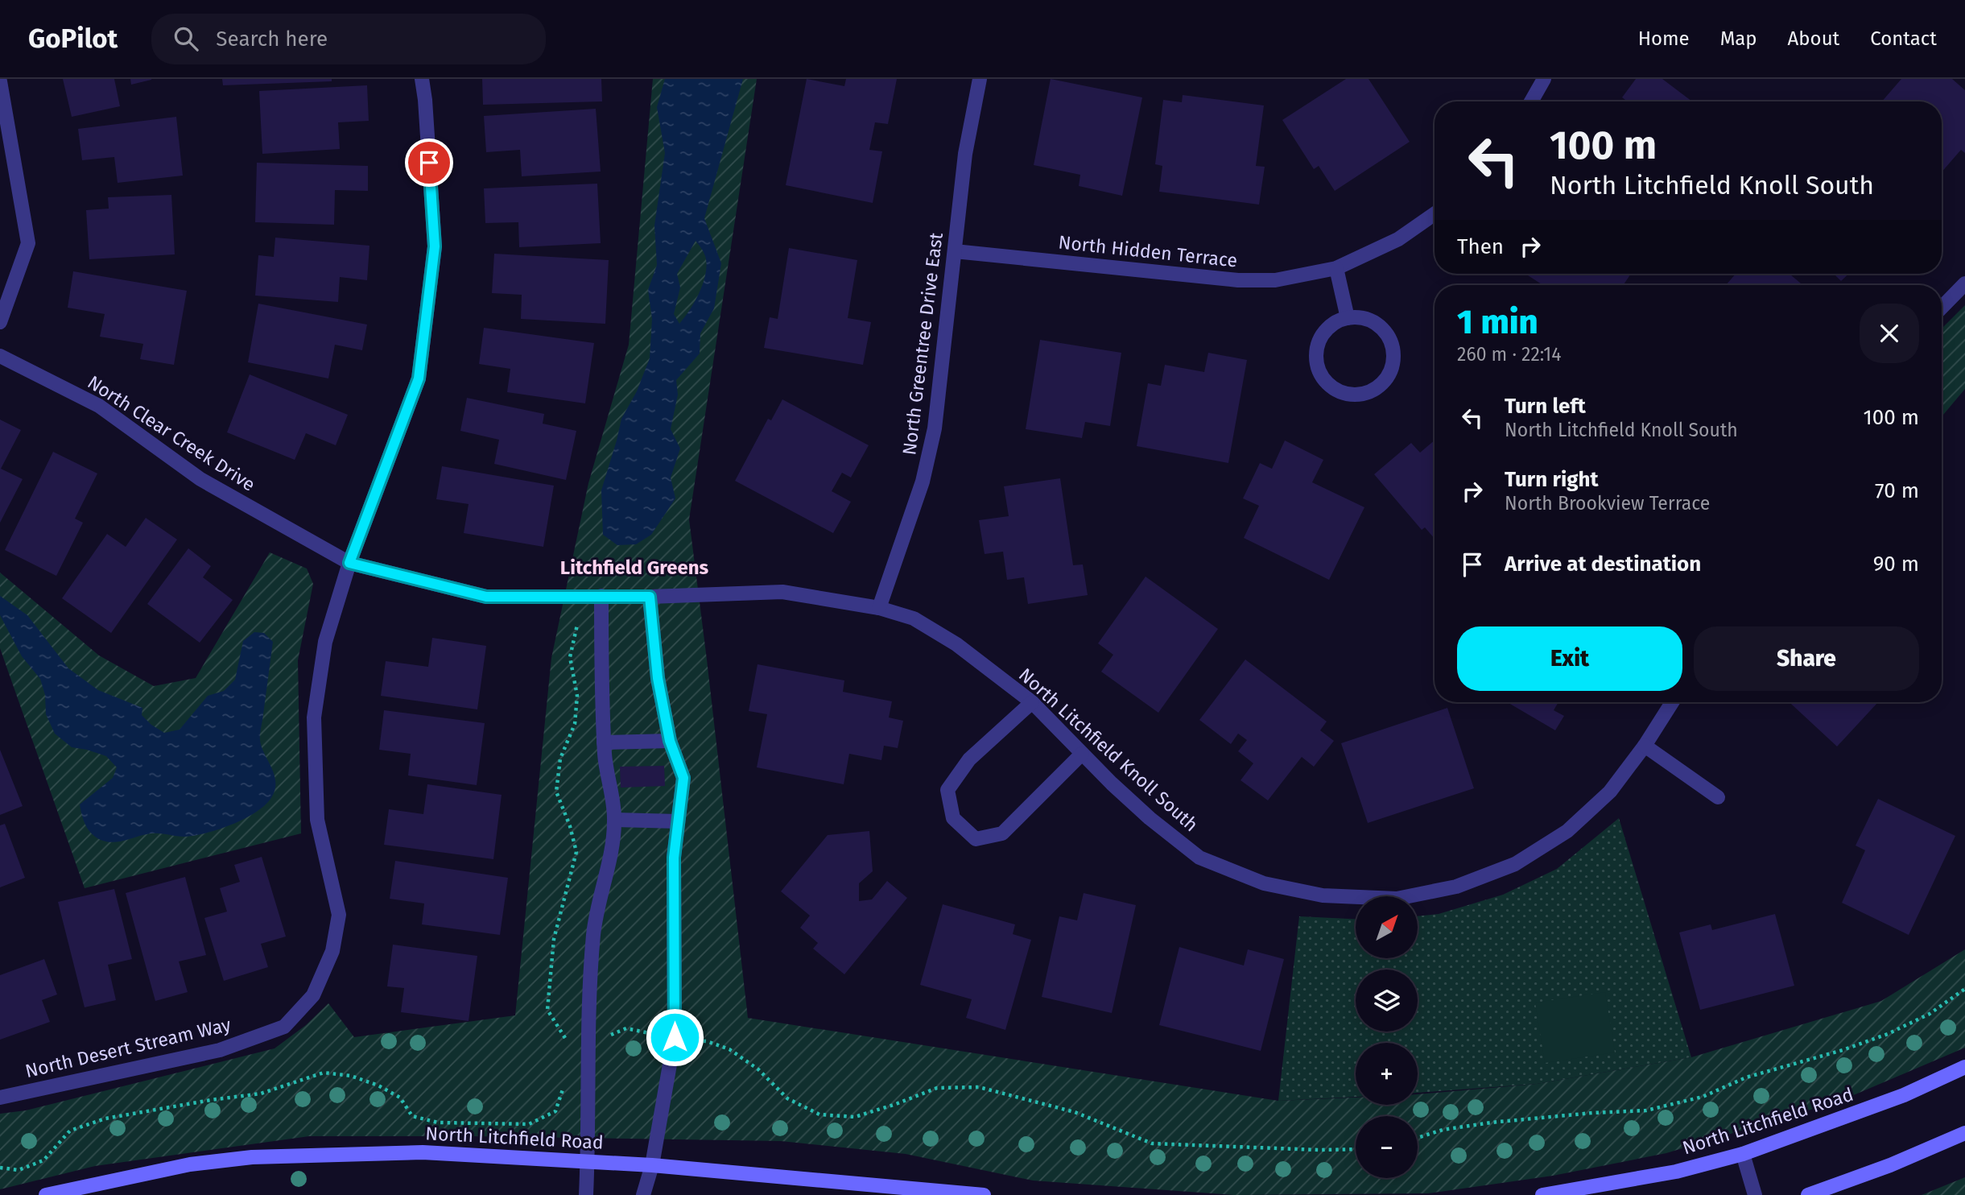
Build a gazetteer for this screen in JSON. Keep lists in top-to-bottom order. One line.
{"streets":{"main road":["North Litchfield Road"],"street":["North Hidden Terrace","North Greentree Drive East","North Clear Creek Drive","North Litchfield Knoll South","North Desert Stream Way"]},"crossings":[["North Hidden Terrace","North Greentree Drive East"],["North Greentree Drive East","North Litchfield Knoll South"],["North Clear Creek Drive","North Litchfield Knoll South"],["North Clear Creek Drive","North Desert Stream Way"],["North Litchfield Knoll South","North Desert Stream Way"]],"districts":["Litchfield Greens"],"north":"top right","page":{"header":"GoPilot","search":"Search here","nav":["Home","Map","About","Contact"],"turn":["100 m","North Litchfield Knoll South"],"then":"Then","heading":["1 min","260 m · 22:14"],"list":[{"name":"Turn left","note":"North Litchfield Knoll South","value":"100 m"},{"name":"Turn right","note":"North Brookview Terrace","value":"70 m"},{"name":"Arrive at destination","value":"90 m"}],"buttons":["Exit","Share"],"map_buttons":["+","−"]}}
